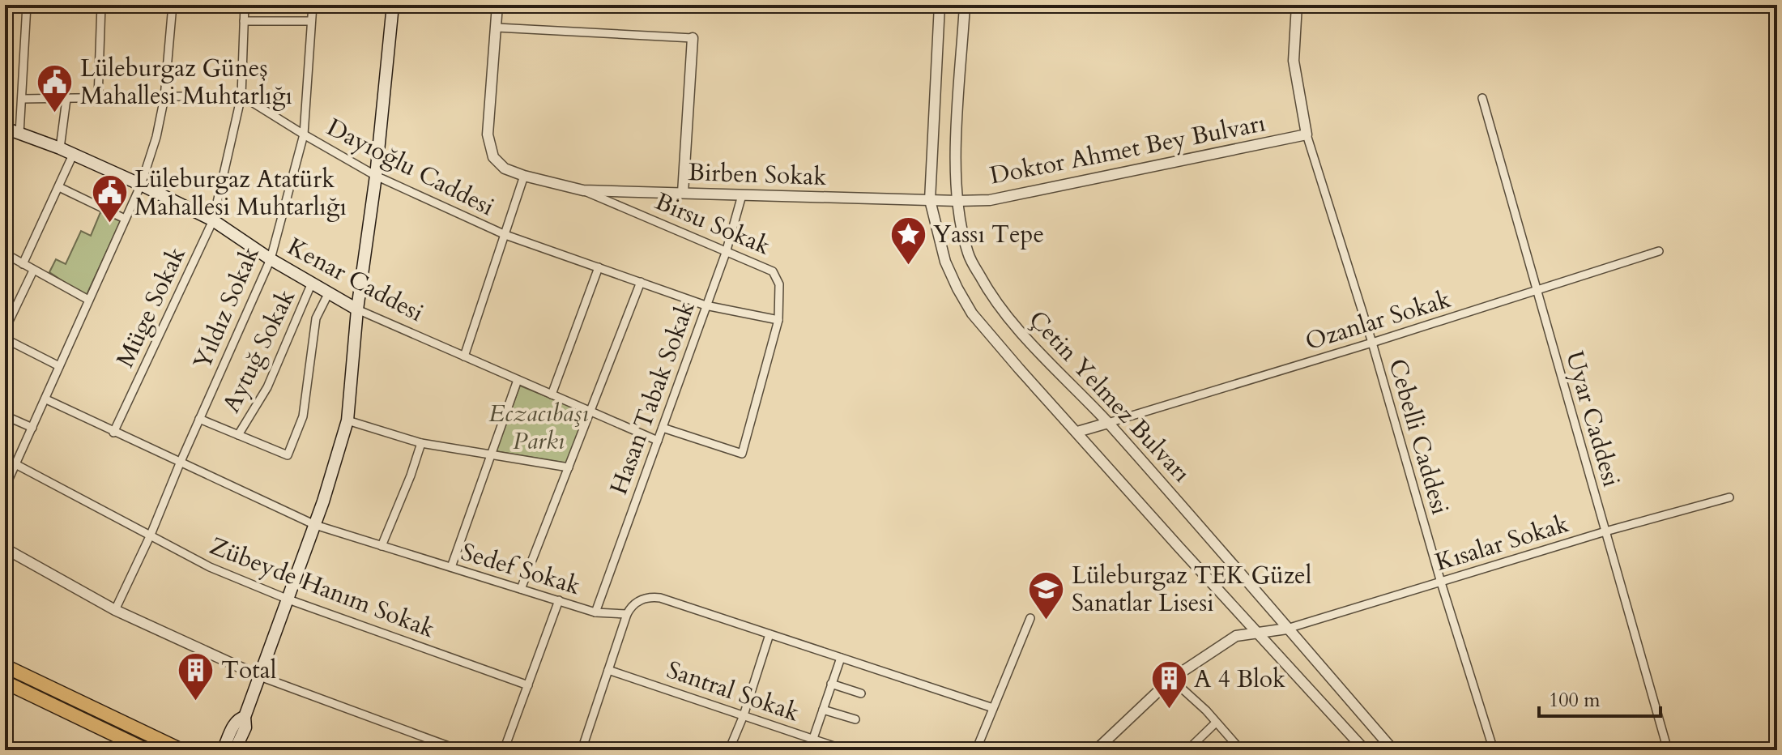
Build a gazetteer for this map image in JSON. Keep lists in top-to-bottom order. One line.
{"streets":{"main road":["Kenar Caddesi"],"street":["Doktor Ahmet Bey Bulvarı","Dayıoğlu Caddesi","Birben Sokak","Birsu Sokak","Müge Sokak","Yıldız Sokak","Ozanlar Sokak","Aytuğ Sokak","Çetin Yelmez Bulvarı","Hasan Tabak Sokak","Uyar Caddesi","Cebelli Caddesi","Kısalar Sokak","Sedef Sokak","Zübeyde Hanım Sokak","Santral Sokak"]},"crossings":[["Doktor Ahmet Bey Bulvarı","Birben Sokak"],["Doktor Ahmet Bey Bulvarı","Çetin Yelmez Bulvarı"],["Doktor Ahmet Bey Bulvarı","Cebelli Caddesi"],["Dayıoğlu Caddesi","Birsu Sokak"],["Dayıoğlu Caddesi","Müge Sokak"],["Dayıoğlu Caddesi","Yıldız Sokak"],["Dayıoğlu Caddesi","Hasan Tabak Sokak"],["Birben Sokak","Birsu Sokak"],["Birben Sokak","Çetin Yelmez Bulvarı"],["Birben Sokak","Hasan Tabak Sokak"],["Birsu Sokak","Hasan Tabak Sokak"],["Kenar Caddesi","Müge Sokak"],["Kenar Caddesi","Yıldız Sokak"],["Kenar Caddesi","Aytuğ Sokak"],["Kenar Caddesi","Hasan Tabak Sokak"],["Müge Sokak","Sedef Sokak"],["Yıldız Sokak","Sedef Sokak"],["Yıldız Sokak","Zübeyde Hanım Sokak"],["Ozanlar Sokak","Çetin Yelmez Bulvarı"],["Ozanlar Sokak","Uyar Caddesi"],["Ozanlar Sokak","Cebelli Caddesi"],["Çetin Yelmez Bulvarı","Kısalar Sokak"],["Hasan Tabak Sokak","Sedef Sokak"],["Uyar Caddesi","Kısalar Sokak"],["Cebelli Caddesi","Kısalar Sokak"]],"parks":["Eczacıbaşı Parkı"],"places":{"public building":["Lüleburgaz Güneş Mahallesi Muhtarlığı","Lüleburgaz Atatürk Mahallesi Muhtarlığı"],"place":["Yassı Tepe"],"school or university":["Lüleburgaz TEK Güzel Sanatlar Lisesi"],"building":["Total","A 4 Blok"]},"scale_bar":"100 m"}
